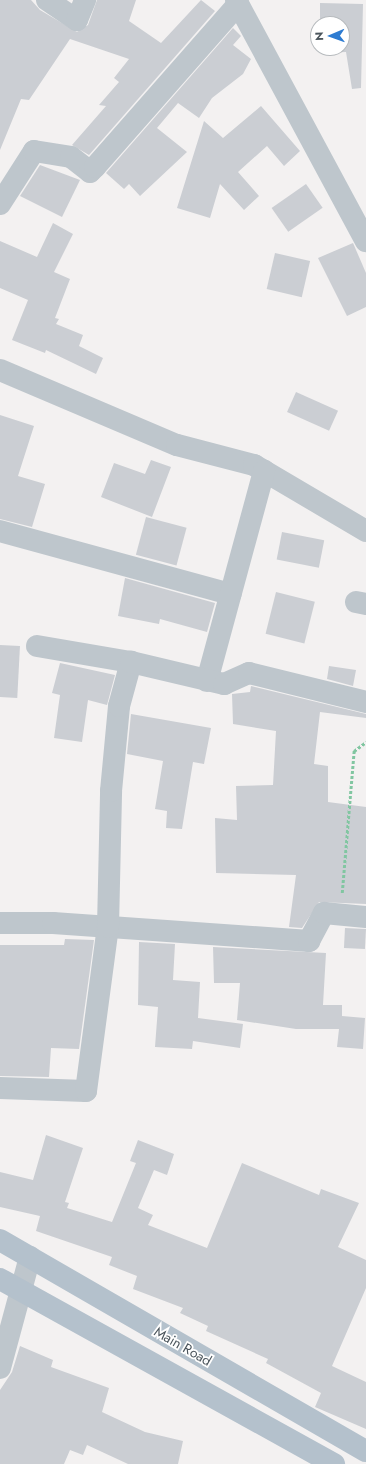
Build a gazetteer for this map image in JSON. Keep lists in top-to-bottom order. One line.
{"streets":{"main road":["Main Road"]},"north":"left"}
